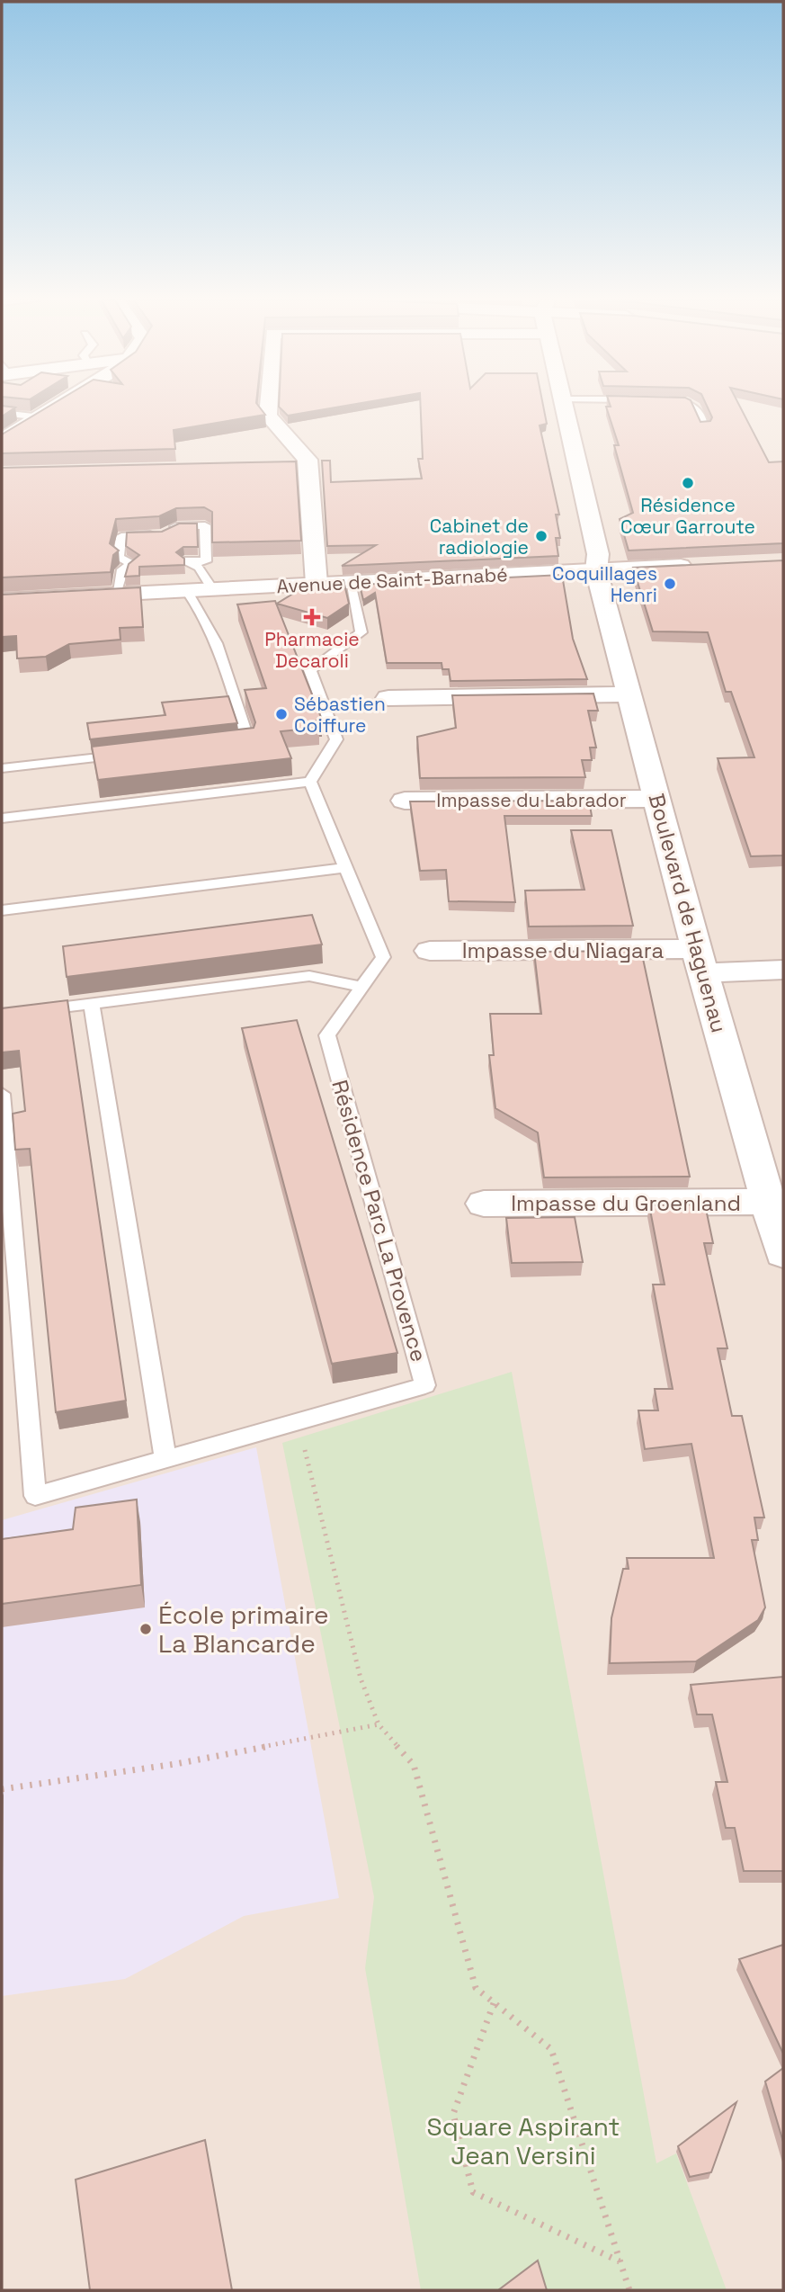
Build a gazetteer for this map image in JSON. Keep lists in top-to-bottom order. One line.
{"streets":{"street":["Avenue de Saint-Barnabé","Impasse du Labrador","Boulevard de Haguenau","Impasse du Niagara","Impasse du Groenland"],"lane":["Résidence Parc La Provence"]},"crossings":[["Avenue de Saint-Barnabé","Boulevard de Haguenau"],["Impasse du Labrador","Boulevard de Haguenau"],["Boulevard de Haguenau","Impasse du Niagara"],["Boulevard de Haguenau","Impasse du Groenland"]],"parks":["Square Aspirant Jean Versini"],"places":{"other":["Résidence Cœur Garroute","Cabinet de radiologie","Coquillages Henri","Sébastien Coiffure","École primaire La Blancarde"],"health":["Pharmacie Decaroli"]}}
